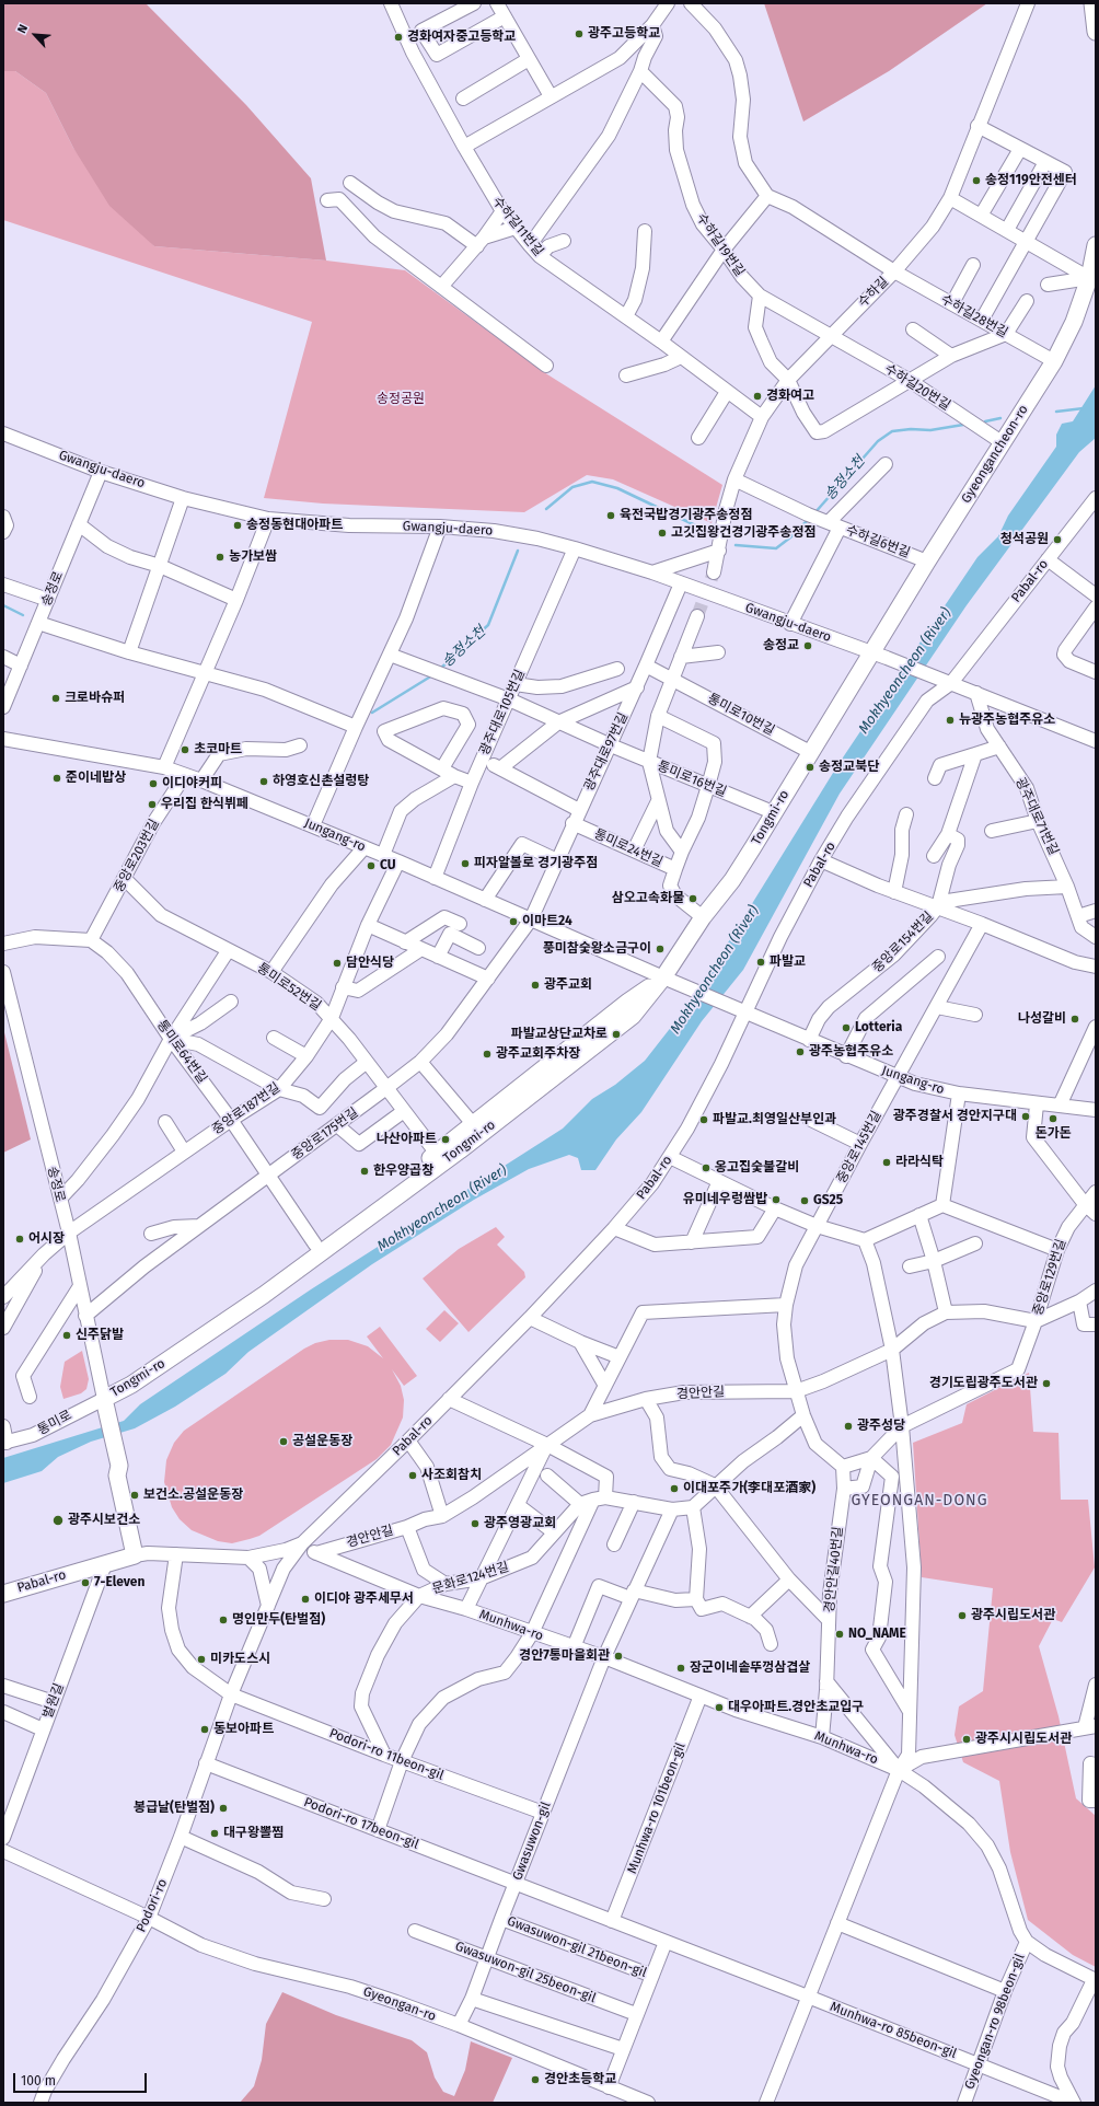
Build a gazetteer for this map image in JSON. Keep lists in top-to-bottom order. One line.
{"streets":{"main road":["Gyeongancheon-ro","Pabal-ro","Tongmi-ro"],"street":["수하길11번길","수하길19번길","수하길","수하길28번길","수하길20번길","Gwangju-daero","수하길6번길","송정로","광주대로105번길","통미로10번길","광주대로97번길","통미로16번길","광주대로71번길","Jungang-ro","통미로24번길","중앙로203번길","중앙로154번길","통미로52번길","통미로64번길","중앙로187번길","중앙로175번길","중앙로145번길","중앙로129번길","경안안길","통미로","경안안길40번길","문화로124번길","Munhwa-ro","벌원길","Podori-ro 11beon-gil","Munhwa-ro 101beon-gil","Podori-ro 17beon-gil","Gwasuwon-gil","Podori-ro","Gwasuwon-gil 21beon-gil","Gwasuwon-gil 25beon-gil","Gyeongan-ro","Gyeongan-ro 98beon-gil","Munhwa-ro 85beon-gil"]},"crossings":[["수하길11번길","수하길"],["수하길19번길","수하길"],["수하길19번길","수하길20번길"],["수하길","수하길28번길"],["수하길","수하길20번길"],["수하길","수하길6번길"],["수하길28번길","Gyeongancheon-ro"],["수하길20번길","Gyeongancheon-ro"],["Gyeongancheon-ro","Gwangju-daero"],["Gyeongancheon-ro","수하길6번길"],["Gyeongancheon-ro","Tongmi-ro"],["Gwangju-daero","Pabal-ro"],["Gwangju-daero","송정로"],["Gwangju-daero","광주대로105번길"],["Gwangju-daero","광주대로97번길"],["Gwangju-daero","Tongmi-ro"],["Pabal-ro","Jungang-ro"],["Pabal-ro","Munhwa-ro"],["Pabal-ro","벌원길"],["Pabal-ro","Podori-ro"],["송정로","Tongmi-ro"],["송정로","중앙로187번길"],["송정로","중앙로175번길"],["송정로","통미로"],["광주대로105번길","통미로16번길"],["광주대로105번길","Jungang-ro"],["통미로10번길","광주대로97번길"],["통미로10번길","Tongmi-ro"],["광주대로97번길","통미로16번길"],["광주대로97번길","Jungang-ro"],["광주대로97번길","통미로24번길"],["광주대로97번길","중앙로175번길"],["통미로16번길","Tongmi-ro"],["Tongmi-ro","Jungang-ro"],["Tongmi-ro","통미로24번길"],["Tongmi-ro","통미로52번길"],["Tongmi-ro","통미로64번길"],["Tongmi-ro","통미로"],["Jungang-ro","중앙로203번길"],["Jungang-ro","중앙로154번길"],["Jungang-ro","중앙로187번길"],["Jungang-ro","중앙로175번길"],["Jungang-ro","중앙로145번길"],["중앙로203번길","통미로52번길"],["중앙로203번길","통미로64번길"],["통미로52번길","중앙로187번길"],["통미로52번길","중앙로175번길"],["통미로64번길","중앙로187번길"],["통미로64번길","중앙로175번길"],["중앙로145번길","경안안길"],["중앙로129번길","경안안길"],["경안안길","Munhwa-ro"],["경안안길40번길","Munhwa-ro"],["문화로124번길","Munhwa-ro"],["Munhwa-ro","Munhwa-ro 101beon-gil"],["Munhwa-ro","Gwasuwon-gil"],["Munhwa-ro","Podori-ro"],["Munhwa-ro","Gyeongan-ro 98beon-gil"],["Podori-ro 11beon-gil","Gwasuwon-gil"],["Podori-ro 11beon-gil","Podori-ro"],["Munhwa-ro 101beon-gil","Podori-ro 17beon-gil"],["Podori-ro 17beon-gil","Gwasuwon-gil"],["Podori-ro 17beon-gil","Podori-ro"],["Podori-ro 17beon-gil","Munhwa-ro 85beon-gil"],["Gwasuwon-gil","Gwasuwon-gil 21beon-gil"],["Gwasuwon-gil","Gwasuwon-gil 25beon-gil"],["Gwasuwon-gil","Gyeongan-ro"],["Podori-ro","Gyeongan-ro"],["Gyeongan-ro 98beon-gil","Munhwa-ro 85beon-gil"]],"districts":["GYEONGAN-DONG"],"water":["송정소천","Mokhyeoncheon (River)"],"parks":["송정공원"],"places":["광주고등학교","경화여자중고등학교","송정119안전센터","경화여고","육전국밥경기광주송정점","송정동현대아파트","고깃집왕건경기광주송정점","청석공원","농가보쌈","송정교","크로바슈퍼","뉴광주농협주유소","초코마트","송정교북단","준이네밥상","하영호신촌설렁탕","이디야커피","우리집 한식뷔페","피자알볼로 경기광주점","CU","삼오고속화물","이마트24","풍미참숯왕소금구이","파발교","담안식당","광주교회","나성갈비","Lotteria","파발교상단교차로","광주농협주유소","광주교회주차장","광주경찰서 경안지구대","돈가돈","파발교.최영일산부인과","나산아파트","라라식탁","옹고집숯불갈비","한우양곱창","유미네우렁쌈밥","GS25","어시장","신주닭발","경기도립광주도서관","광주성당","공설운동장","사조회참치","이대포주가(李대포酒家)","보건소.공설운동장","광주시보건소","광주영광교회","7-Eleven","이디야 광주세무서","광주시립도서관","명인만두(탄벌점)","NO_NAME","경안7통마을회관","미카도스시","장군이네솥뚜껑삼겹살","대우아파트.경안초교입구","동보아파트","광주시시립도서관","봉급날(탄벌점)","대구왕뽈찜","경안초등학교"],"scale_bar":"100 m","north":"top left"}
